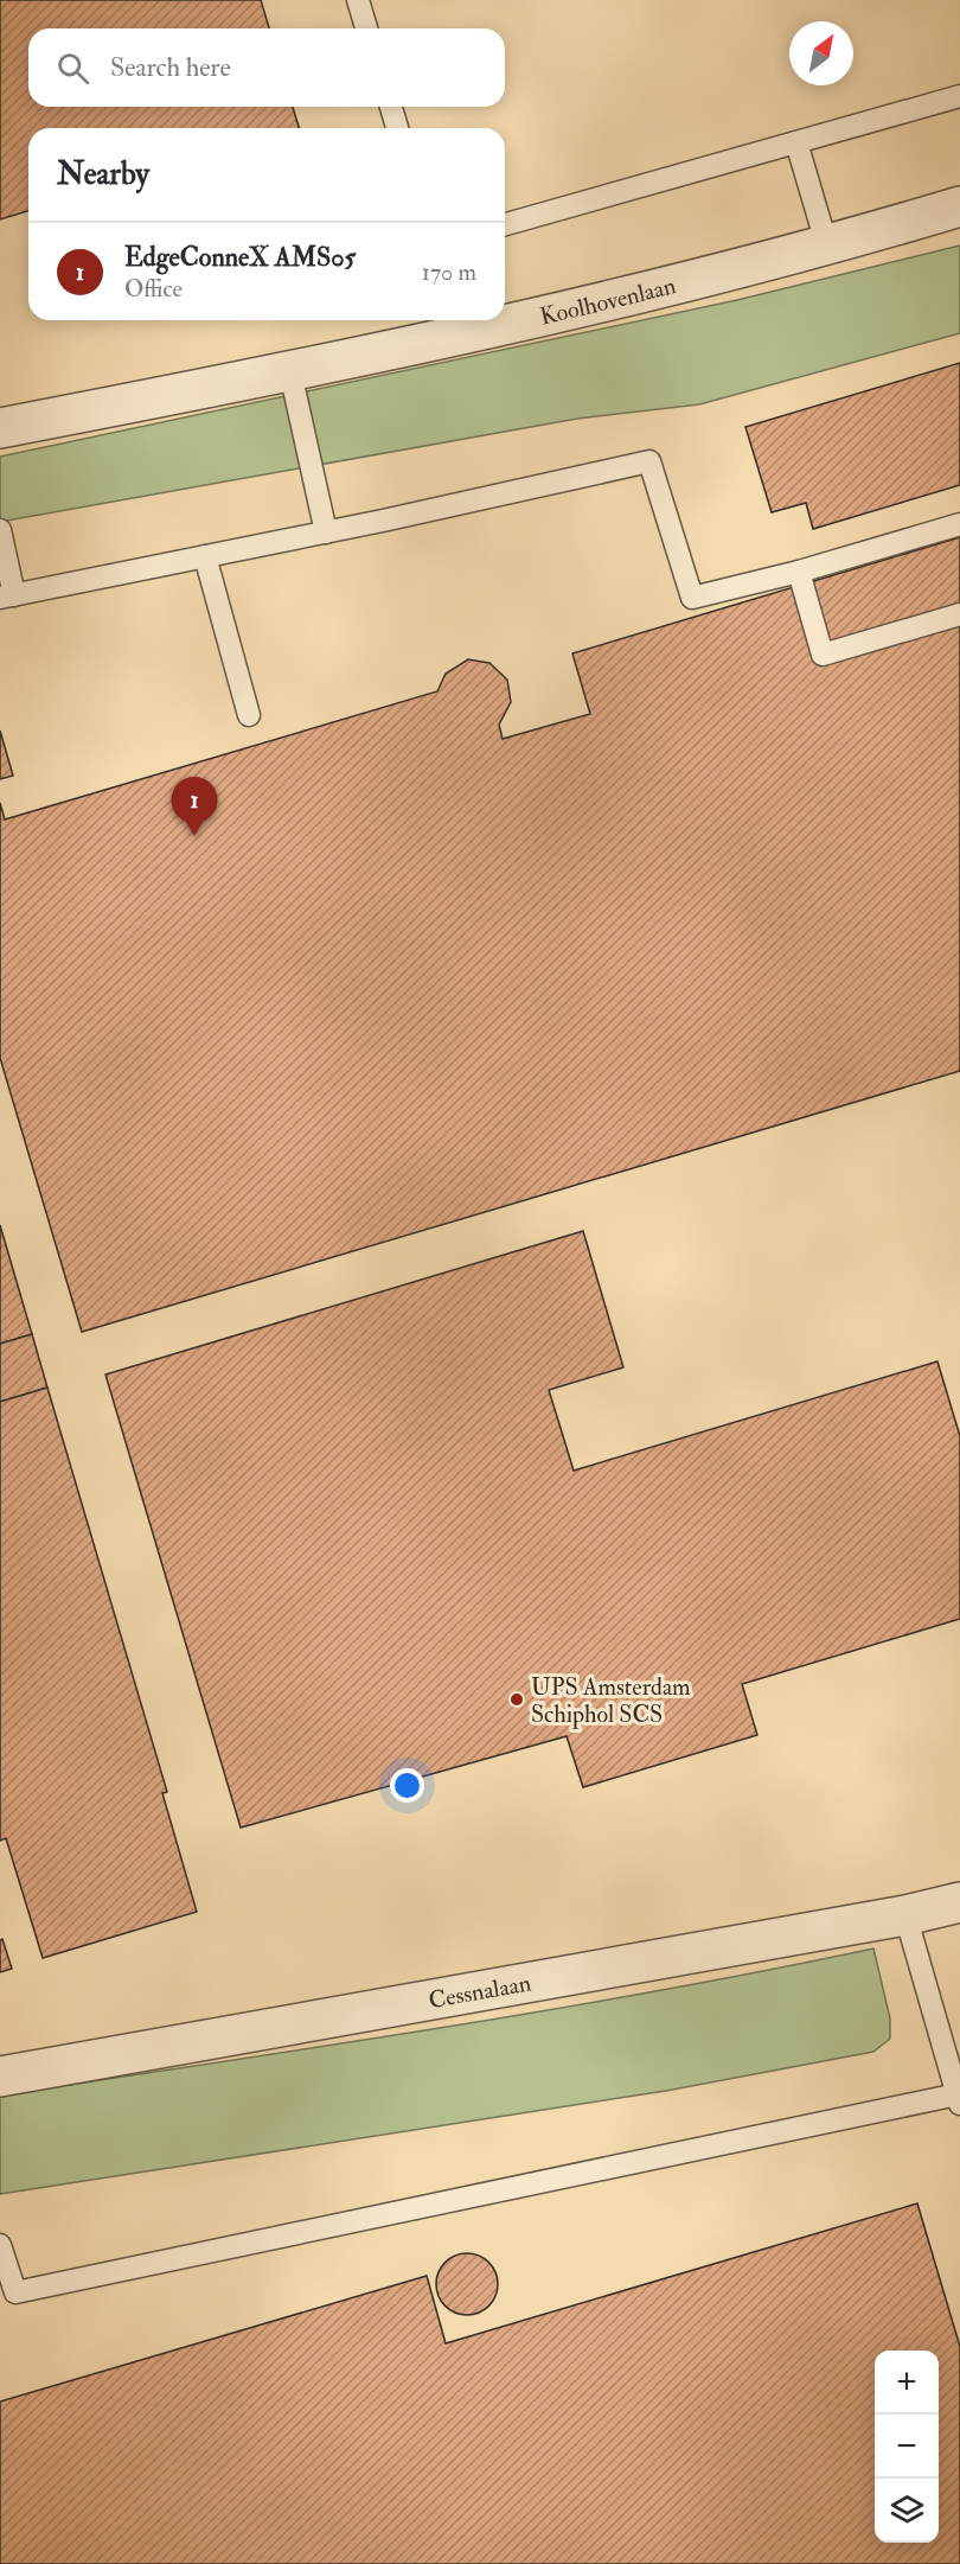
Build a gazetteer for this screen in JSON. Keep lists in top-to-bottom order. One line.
{"streets":{"street":["Koolhovenlaan","Cessnalaan"]},"places":["UPS Amsterdam Schiphol SCS"],"north":"top right","page":{"search":"Search here","heading":"Nearby","list":[{"mark":"1","name":"EdgeConneX AMS05","note":"Office","value":"170 m"}],"pins":"1","map_buttons":["+","−"]}}
